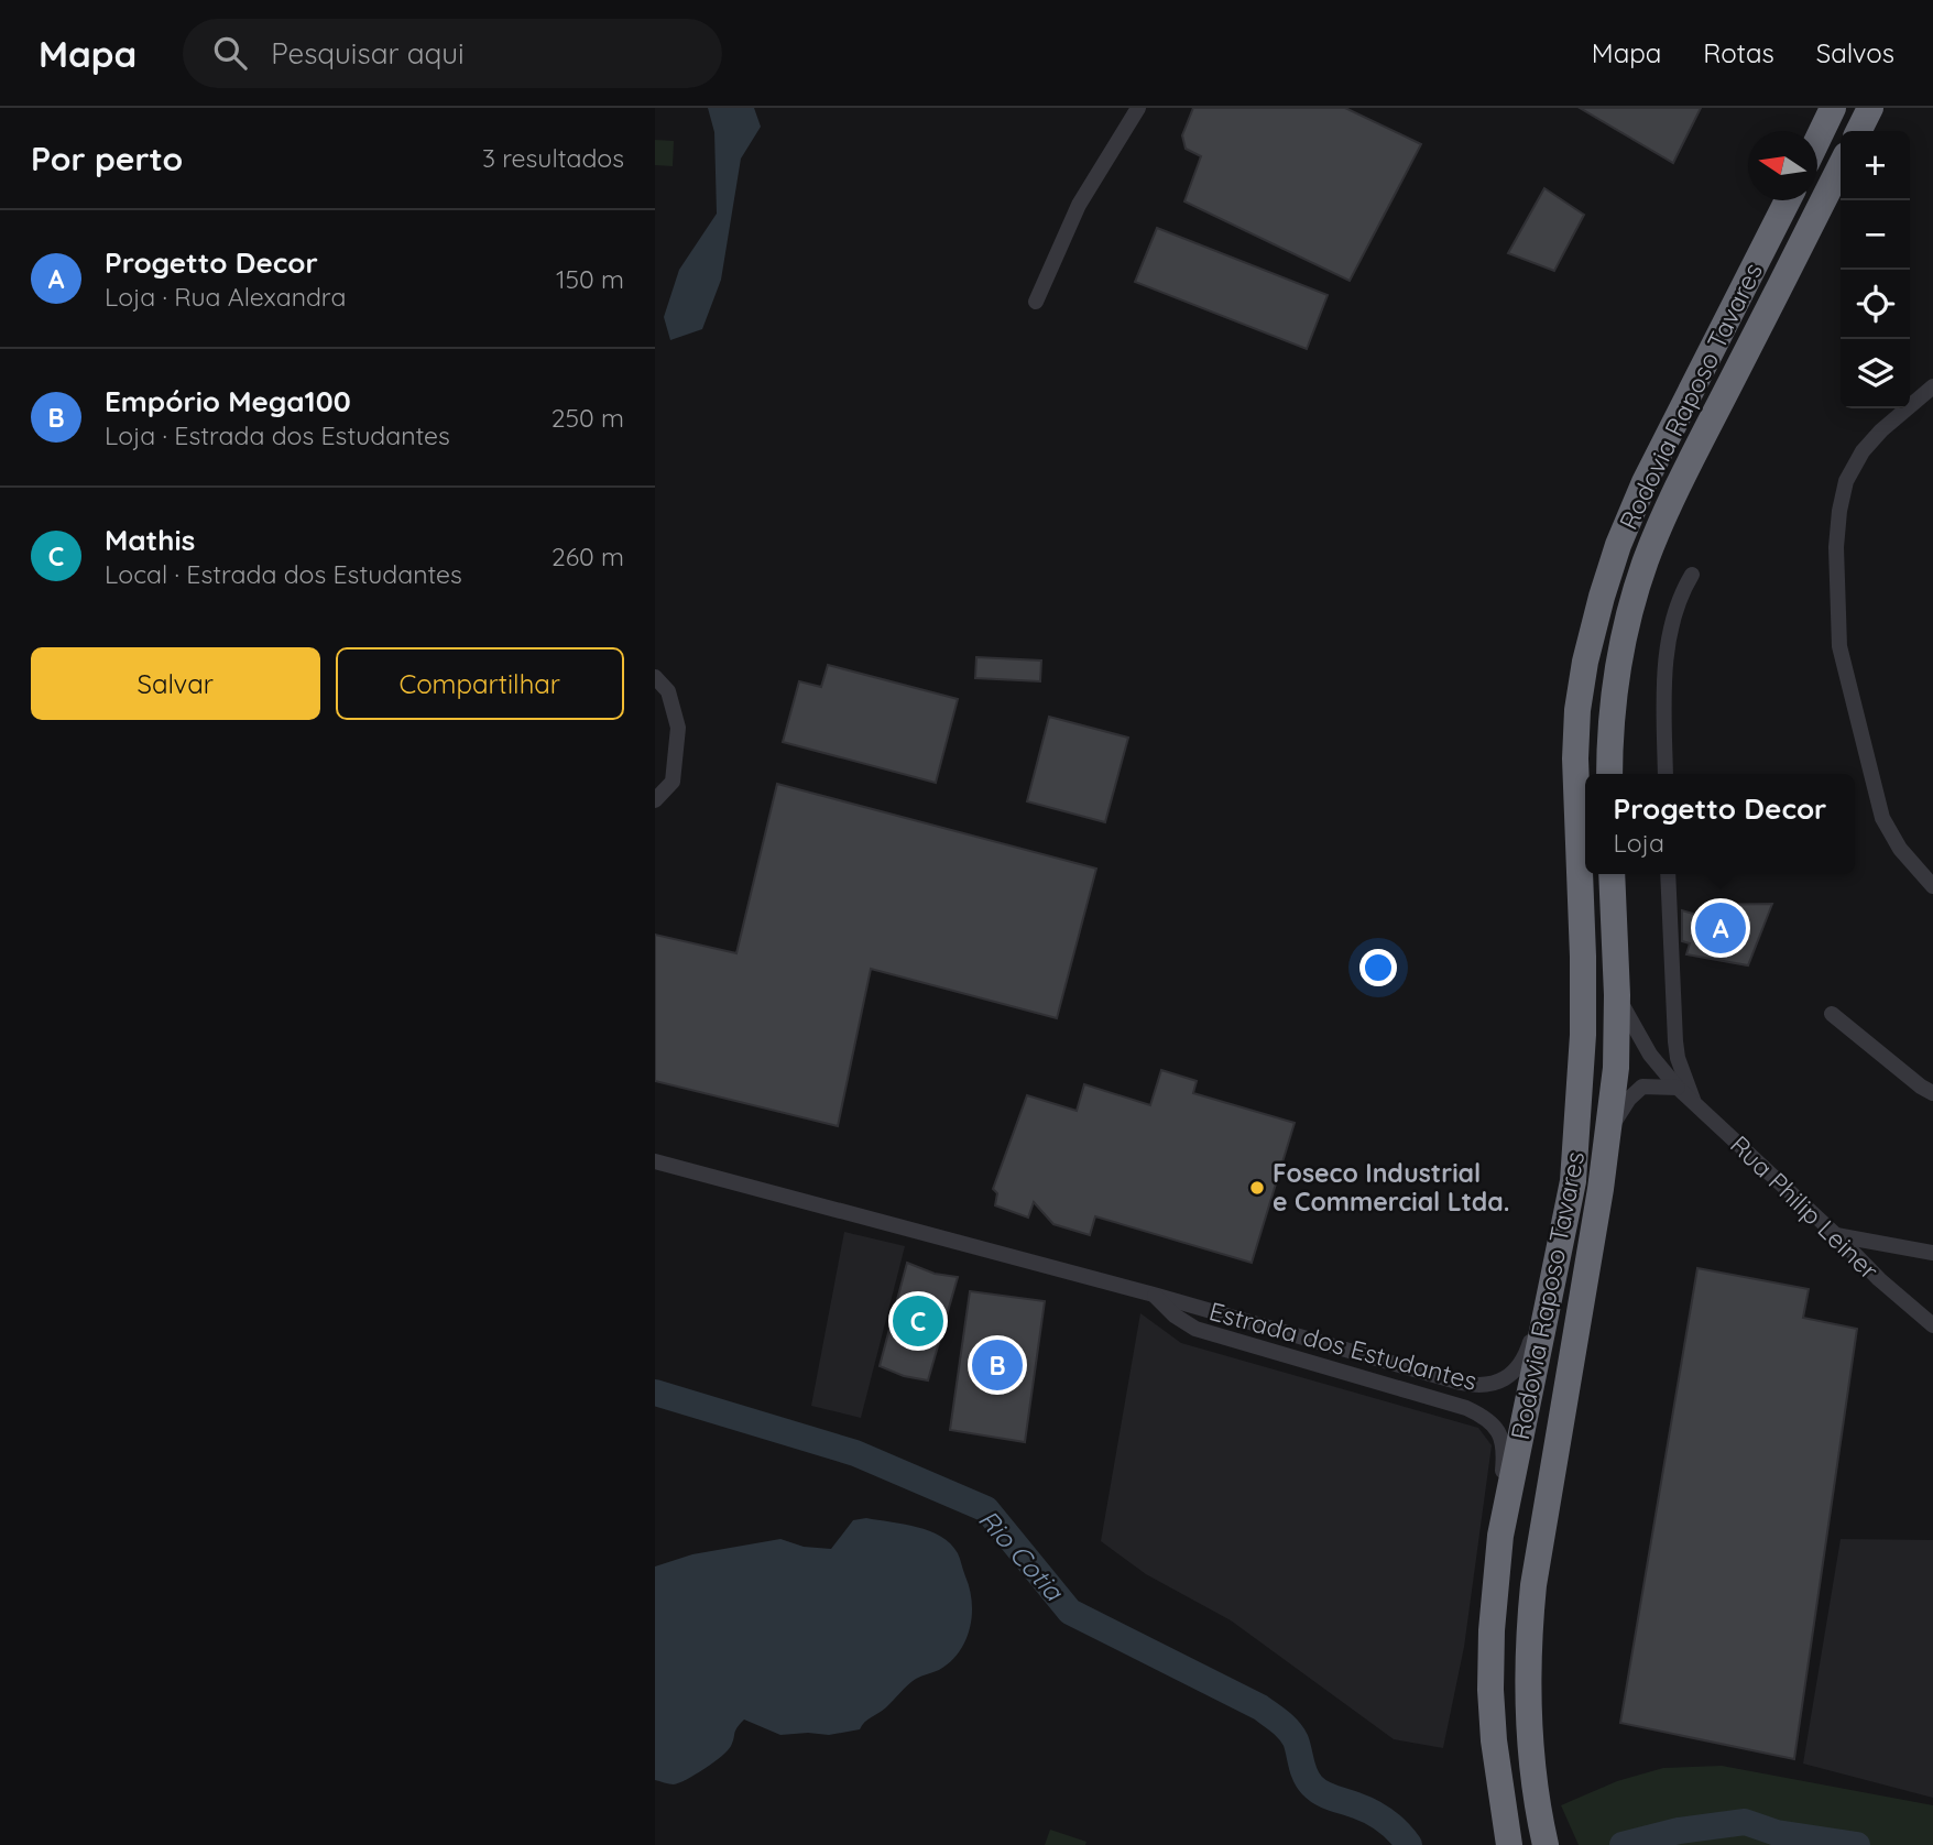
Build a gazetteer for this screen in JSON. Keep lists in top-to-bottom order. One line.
{"streets":{"highway":["Rodovia Raposo Tavares"],"street":["Rua Philip Leiner","Estrada dos Estudantes"]},"crossings":[["Rodovia Raposo Tavares","Rua Philip Leiner"],["Rodovia Raposo Tavares","Estrada dos Estudantes"]],"water":["Rio Cotia"],"places":["Foseco Industrial e Commercial Ltda."],"north":"left","page":{"header":"Mapa","search":"Pesquisar aqui","nav":["Mapa","Rotas","Salvos"],"heading":["Por perto","3 resultados"],"map_buttons":["+","−"],"list":[{"mark":"A","name":"Progetto Decor","note":"Loja · Rua Alexandra","value":"150 m"},{"mark":"B","name":"Empório Mega100","note":"Loja · Estrada dos Estudantes","value":"250 m"},{"mark":"C","name":"Mathis","note":"Local · Estrada dos Estudantes","value":"260 m"}],"buttons":["Salvar","Compartilhar"],"popup":["Progetto Decor","Loja"],"pins":["A","C","B"]}}
